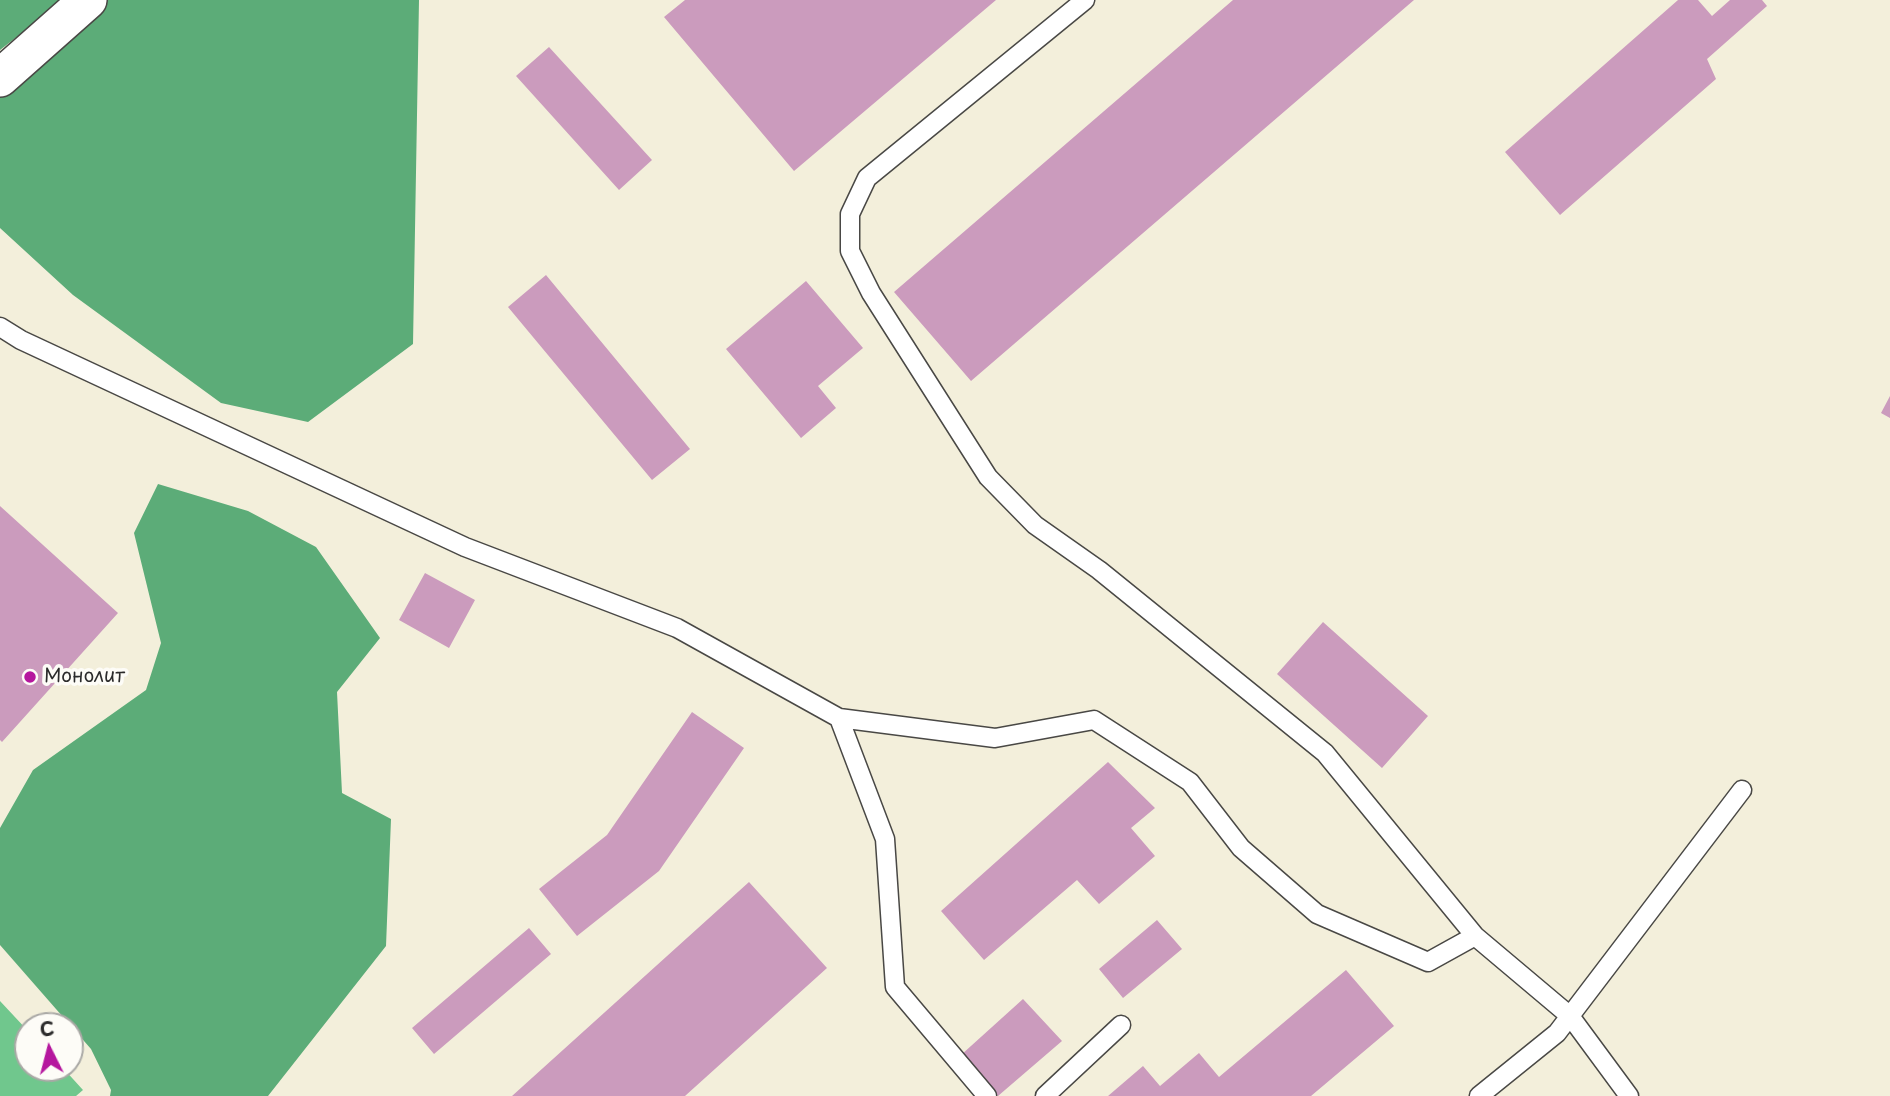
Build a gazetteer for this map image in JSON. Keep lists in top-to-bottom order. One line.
{"places":["Монолит"],"north":"top"}
